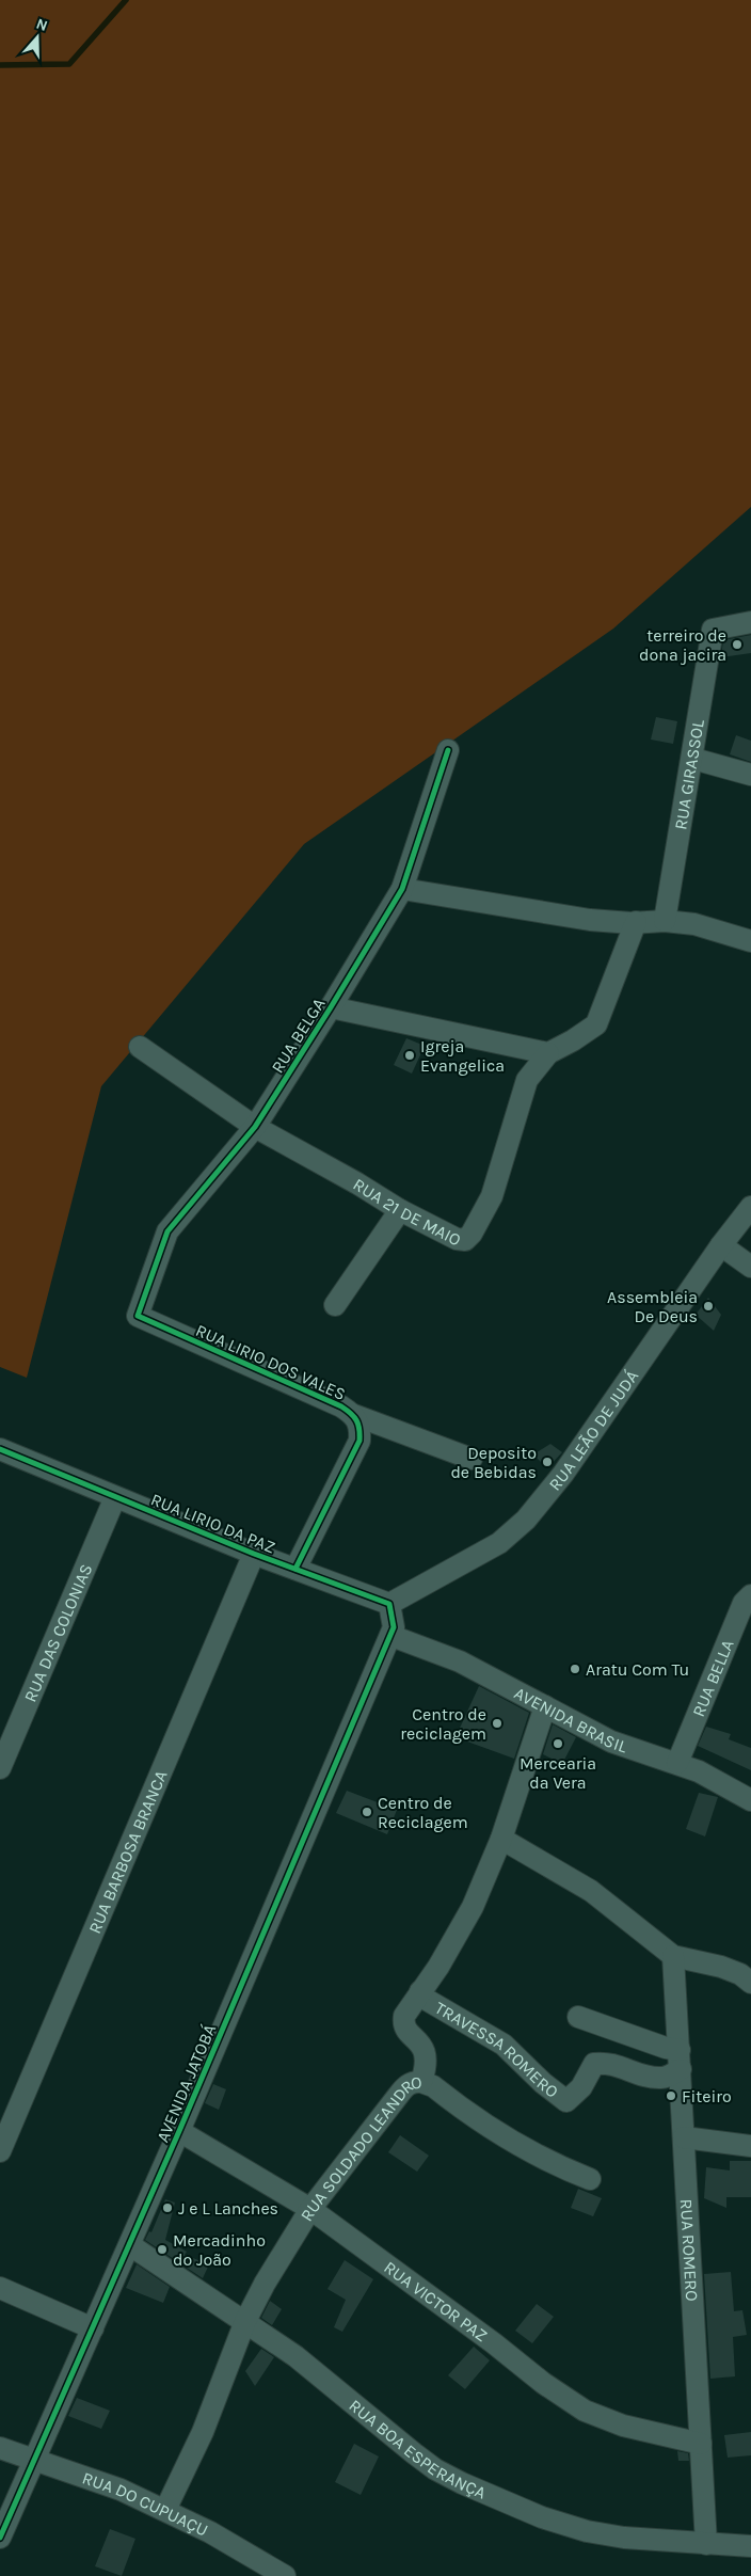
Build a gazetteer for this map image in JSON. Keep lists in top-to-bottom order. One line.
{"streets":{"street":["RUA GIRASSOL","RUA BELGA","RUA 21 DE MAIO","RUA LIRIO DOS VALES","RUA LEÃO DE JUDÁ","RUA LIRIO DA PAZ","RUA DAS COLONIAS","RUA BELLA","AVENIDA BRASIL","RUA BARBOSA BRANCA","TRAVESSA ROMERO","AVENIDA JATOBÁ","RUA SOLDADO LEANDRO","RUA ROMERO","RUA VICTOR PAZ","RUA BOA ESPERANÇA","RUA DO CUPUAÇU"]},"crossings":[["RUA BELGA","RUA 21 DE MAIO"],["RUA BELGA","RUA LIRIO DOS VALES"],["RUA LIRIO DOS VALES","RUA LIRIO DA PAZ"],["RUA LEÃO DE JUDÁ","RUA LIRIO DA PAZ"],["RUA LIRIO DA PAZ","RUA DAS COLONIAS"],["RUA LIRIO DA PAZ","RUA BARBOSA BRANCA"],["RUA BELLA","AVENIDA BRASIL"],["AVENIDA BRASIL","AVENIDA JATOBÁ"],["AVENIDA BRASIL","RUA SOLDADO LEANDRO"],["TRAVESSA ROMERO","RUA SOLDADO LEANDRO"],["TRAVESSA ROMERO","RUA ROMERO"],["AVENIDA JATOBÁ","RUA VICTOR PAZ"],["AVENIDA JATOBÁ","RUA BOA ESPERANÇA"],["AVENIDA JATOBÁ","RUA DO CUPUAÇU"],["RUA SOLDADO LEANDRO","RUA VICTOR PAZ"],["RUA SOLDADO LEANDRO","RUA BOA ESPERANÇA"],["RUA SOLDADO LEANDRO","RUA DO CUPUAÇU"],["RUA ROMERO","RUA VICTOR PAZ"],["RUA ROMERO","RUA BOA ESPERANÇA"]],"places":["terreiro de dona jacira","Igreja Evangelica","Assembleia De Deus","Deposito de Bebidas","Aratu Com Tu","Centro de reciclagem","Mercearia da Vera","Centro de Reciclagem","Fiteiro","J e L Lanches","Mercadinho do João"],"north":"top"}
